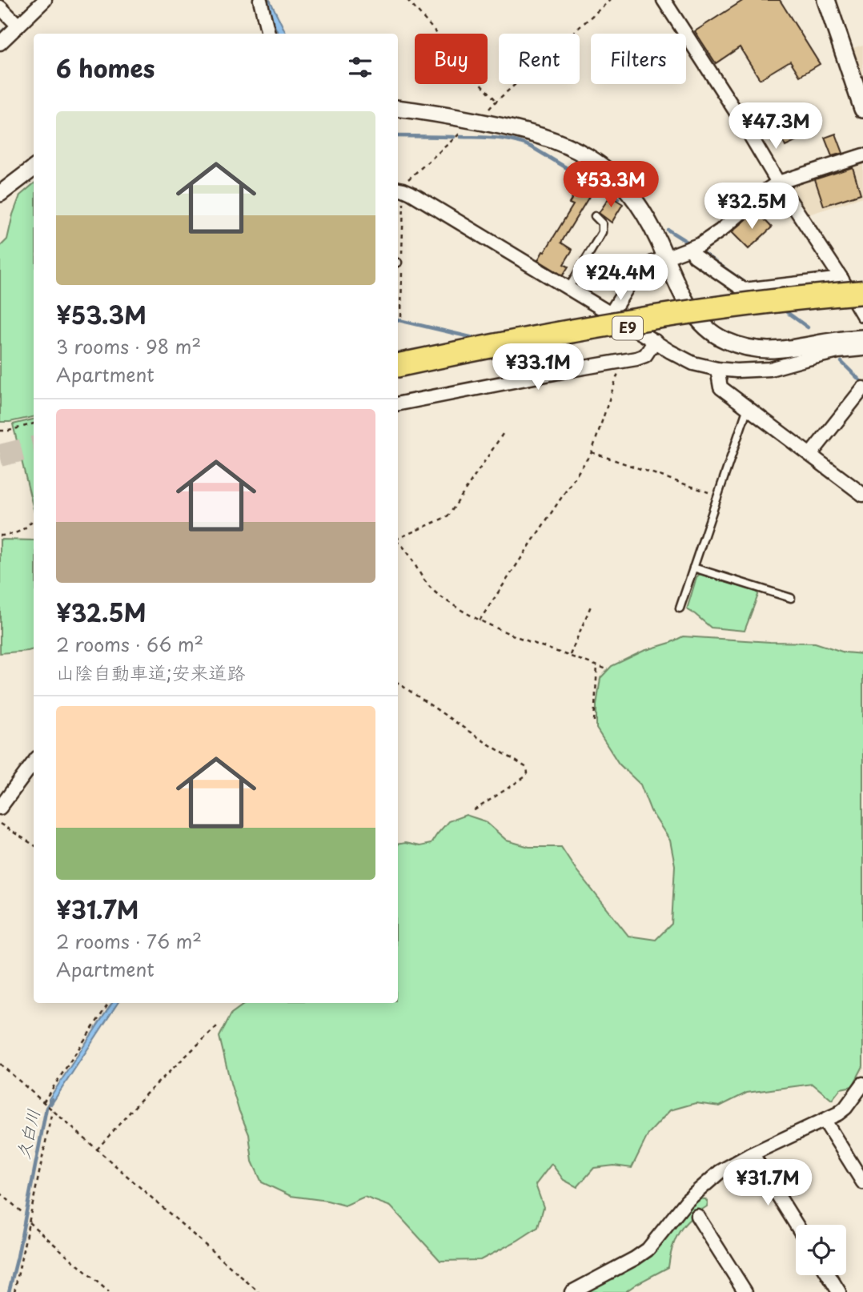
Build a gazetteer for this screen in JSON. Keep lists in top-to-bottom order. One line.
{"streets":{"highway":["E9"]},"water":["久白川"],"page":{"chip":["Buy","Rent","Filters"],"heading":"6 homes","list":[{"name":"¥53.3M","note":"3 rooms · 98 m² · Apartment"},{"name":"¥32.5M","note":"2 rooms · 66 m² · 山陰自動車道;安来道路"},{"name":"¥31.7M","note":"2 rooms · 76 m² · Apartment"}],"price":["¥47.3M","¥53.3M","¥32.5M","¥24.4M","¥33.1M","¥31.7M"]}}
